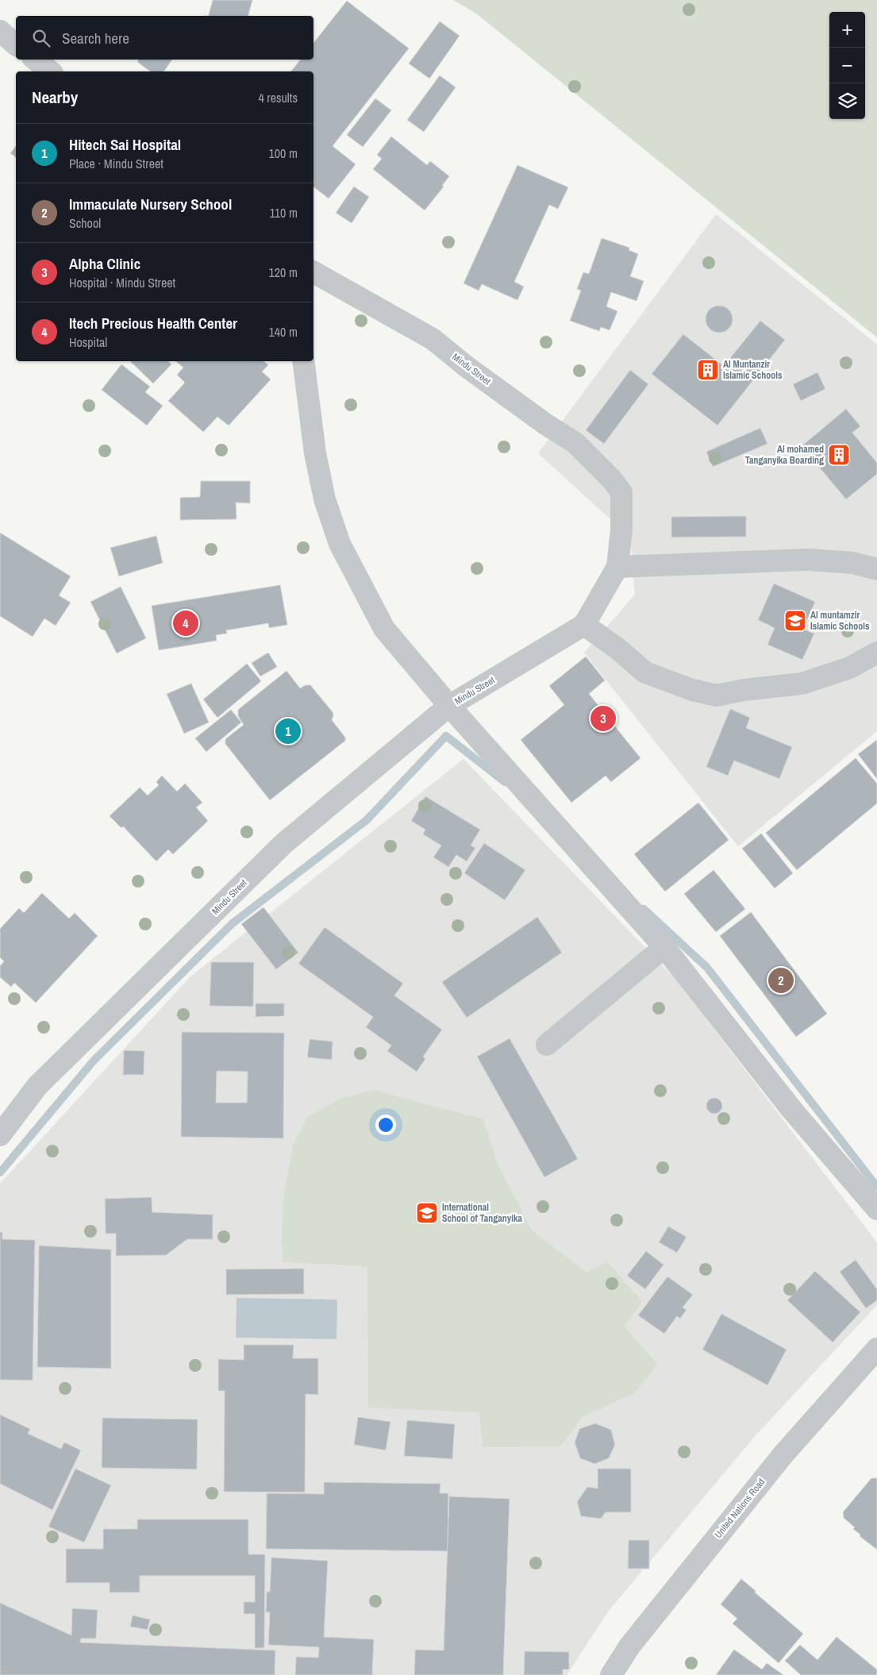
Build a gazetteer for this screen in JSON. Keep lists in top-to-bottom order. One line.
{"streets":{"street":["Mindu Street","United Nations Road"]},"places":{"building":["Al Muntanzir Islamic Schools","Al mohamed Tanganyika Boarding"],"school or university":["Al muntamzir Islamic Schools","International School of Tanganyika"]},"page":{"map_buttons":["+","−"],"search":"Search here","heading":["Nearby","4 results"],"list":[{"mark":"1","name":"Hitech Sai Hospital","note":"Place · Mindu Street","value":"100 m"},{"mark":"2","name":"Immaculate Nursery School","note":"School","value":"110 m"},{"mark":"3","name":"Alpha Clinic","note":"Hospital · Mindu Street","value":"120 m"},{"mark":"4","name":"Itech Precious Health Center","note":"Hospital","value":"140 m"}],"pins":["4","3","1","2"]}}
